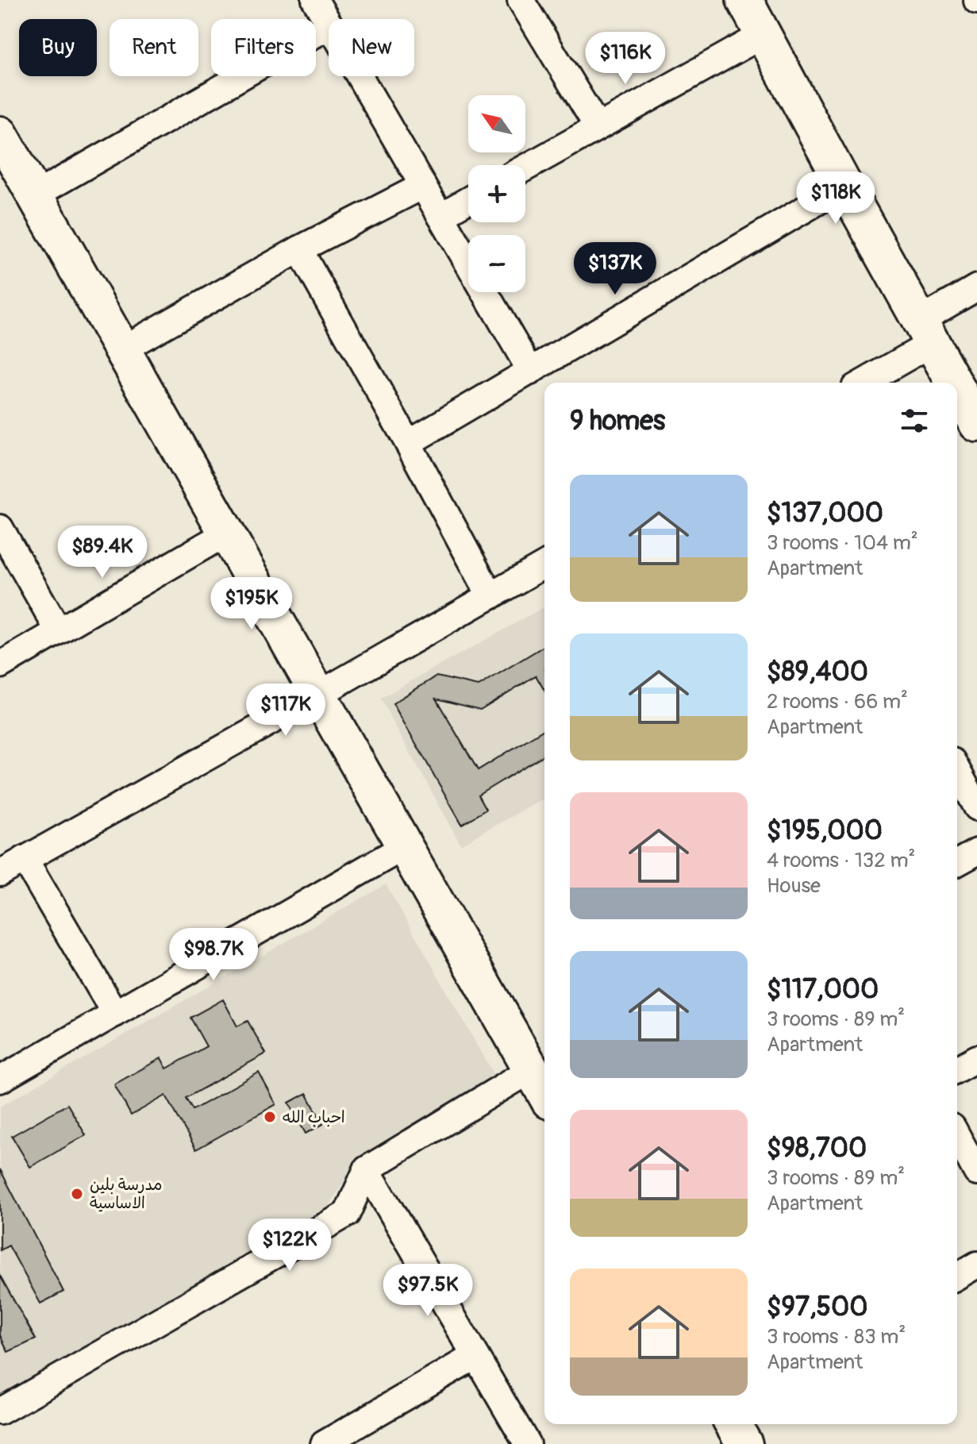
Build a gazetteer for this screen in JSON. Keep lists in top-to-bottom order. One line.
{"places":["احباب الله","مدرسة بلين الاساسية"],"north":"top left","page":{"chip":["Buy","Rent","Filters","New"],"price":["$116K","$118K","$137K","$89.4K","$195K","$117K","$98.7K","$122K","$97.5K"],"map_buttons":["+","−"],"heading":"9 homes","list":[{"name":"$137,000","note":"3 rooms · 104 m² · Apartment"},{"name":"$89,400","note":"2 rooms · 66 m² · Apartment"},{"name":"$195,000","note":"4 rooms · 132 m² · House"},{"name":"$117,000","note":"3 rooms · 89 m² · Apartment"},{"name":"$98,700","note":"3 rooms · 89 m² · Apartment"},{"name":"$97,500","note":"3 rooms · 83 m² · Apartment"}]}}
